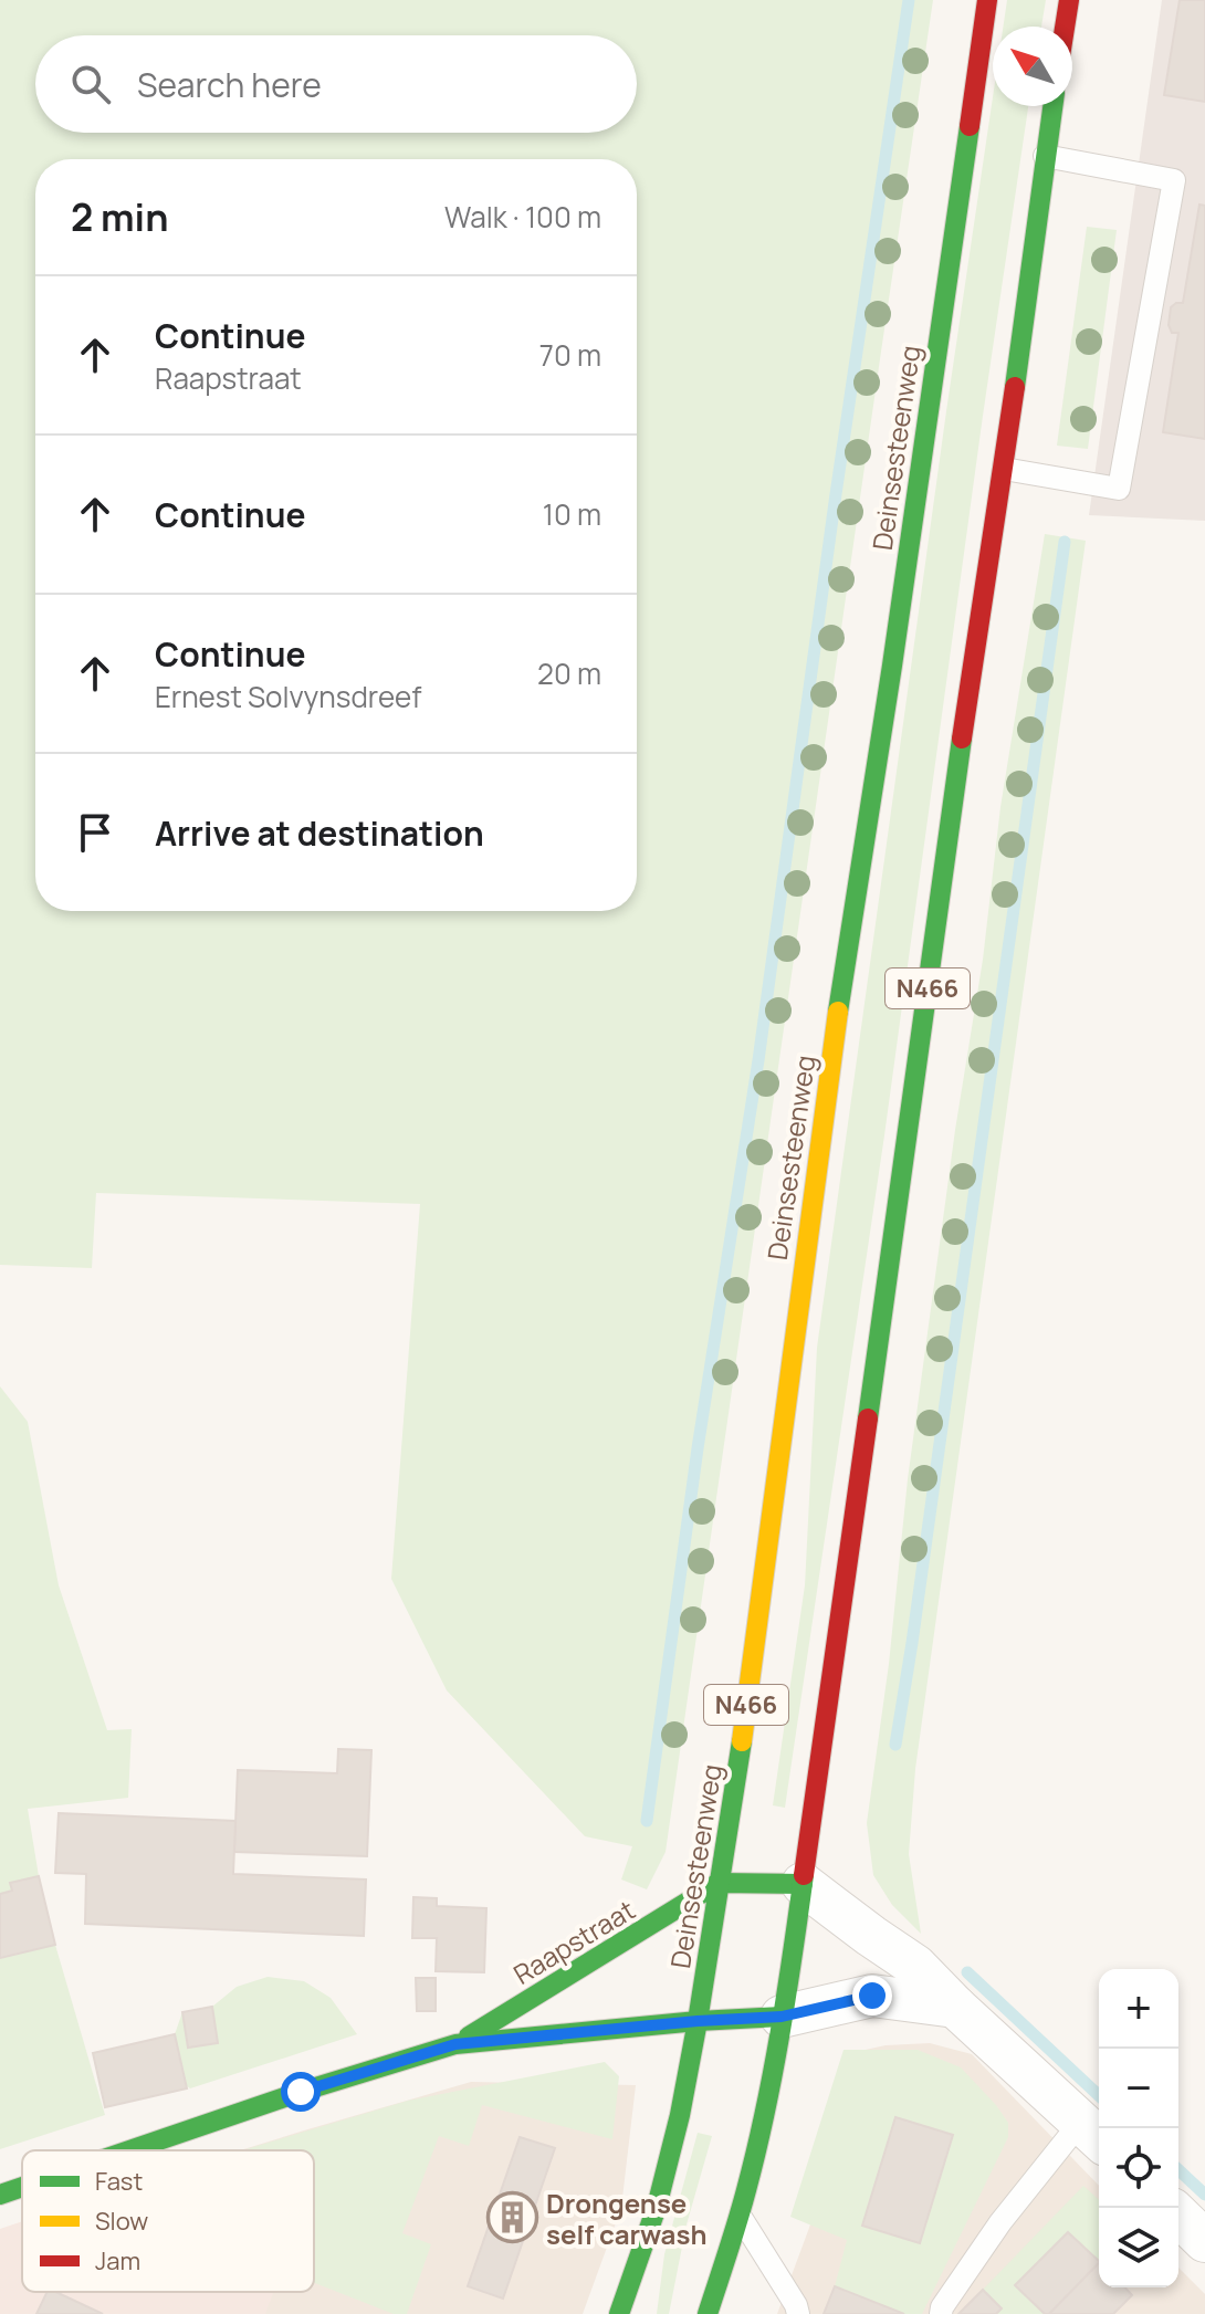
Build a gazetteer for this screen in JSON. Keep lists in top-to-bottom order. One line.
{"streets":{"main road":["Deinsesteenweg","N466","Raapstraat"]},"crossings":[["Deinsesteenweg","Raapstraat"],["N466","Raapstraat"]],"places":{"building":["Drongense self carwash"]},"legend":["Fast","Slow","Jam"],"north":"top left","page":{"search":"Search here","heading":["2 min","Walk · 100 m"],"list":[["Continue","Raapstraat","70 m"],["Continue","10 m"],["Continue","Ernest Solvynsdreef","20 m"],"Arrive at destination"],"map_buttons":["+","−"]}}
